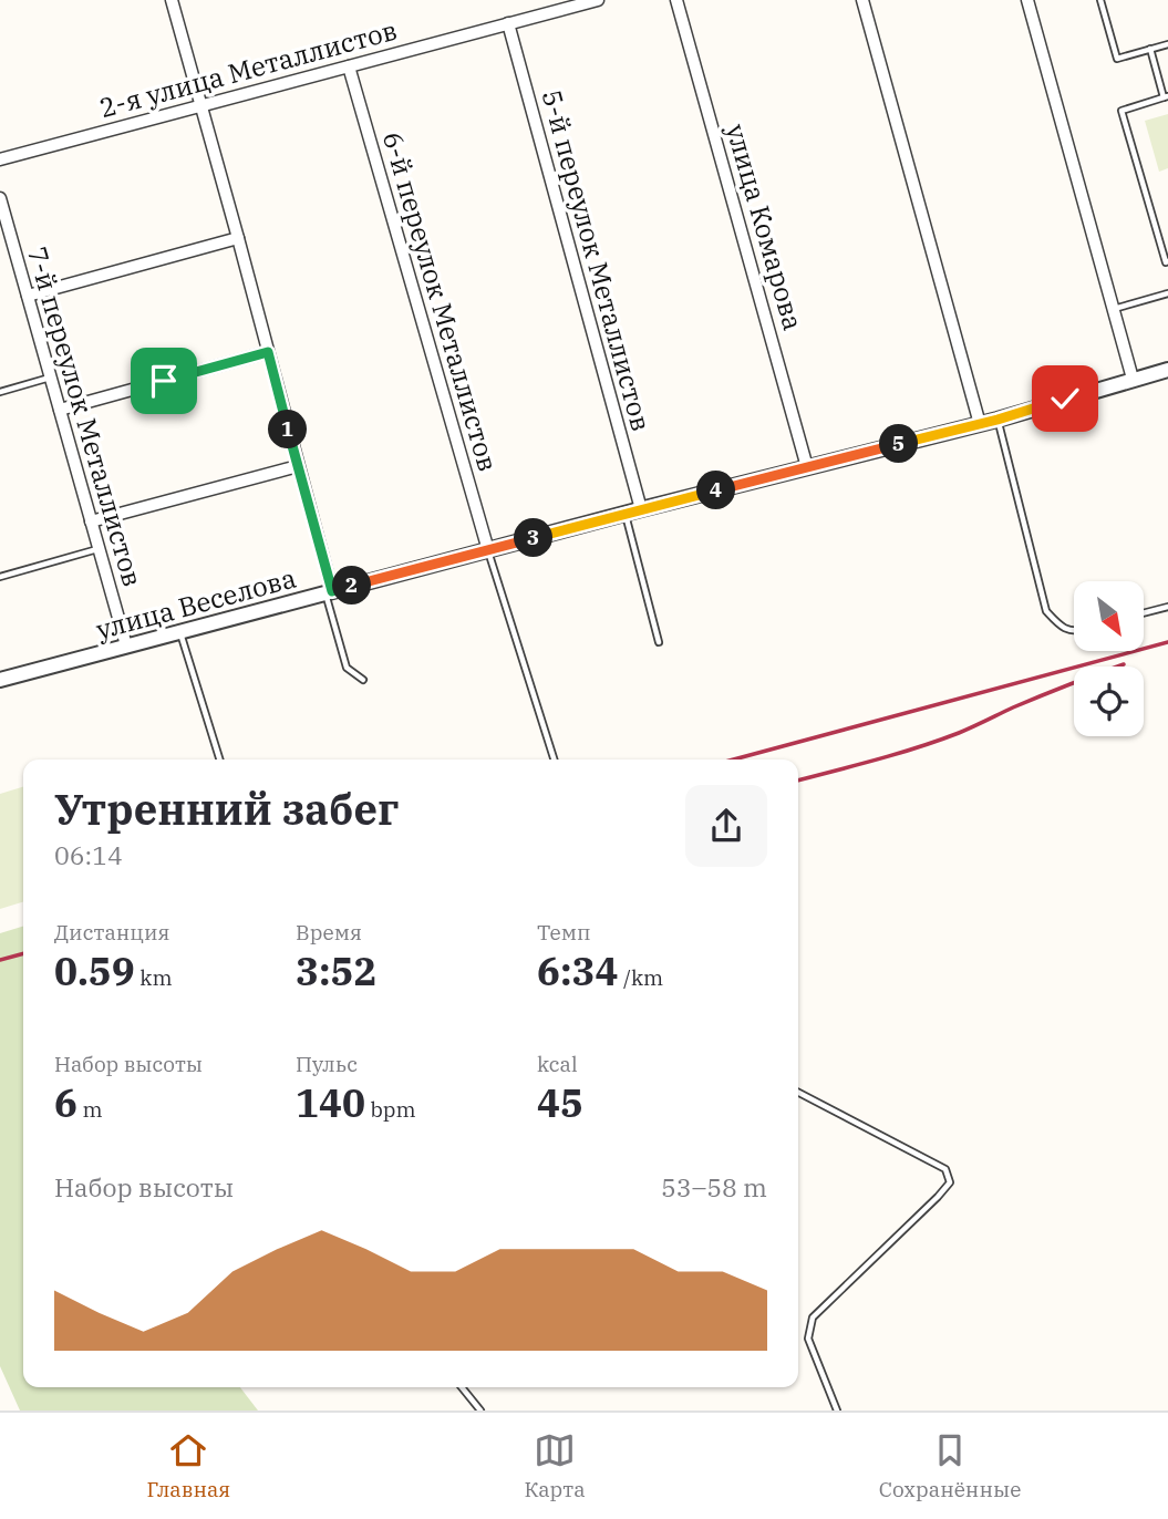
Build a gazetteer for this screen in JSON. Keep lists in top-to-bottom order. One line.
{"streets":{"street":["2-я улица Металлистов","улица Комарова","5-й переулок Металлистов","6-й переулок Металлистов","7-й переулок Металлистов","улица Веселова"]},"crossings":[["2-я улица Металлистов","5-й переулок Металлистов"],["2-я улица Металлистов","6-й переулок Металлистов"],["улица Комарова","улица Веселова"],["5-й переулок Металлистов","улица Веселова"],["6-й переулок Металлистов","улица Веселова"],["7-й переулок Металлистов","улица Веселова"]],"north":"bottom right","page":{"pins":["1","5","4","3","2"],"heading":["Утренний забег","06:14"],"stats":[["Дистанция","0.59 km"],["Время","3:52"],["Темп","6:34 /km"],["Набор высоты","6 m"],["Пульс","140 bpm"],["kcal","45"]],"chart":["Набор высоты","53–58 m"],"tabs":["Главная","Карта","Сохранённые"]}}
